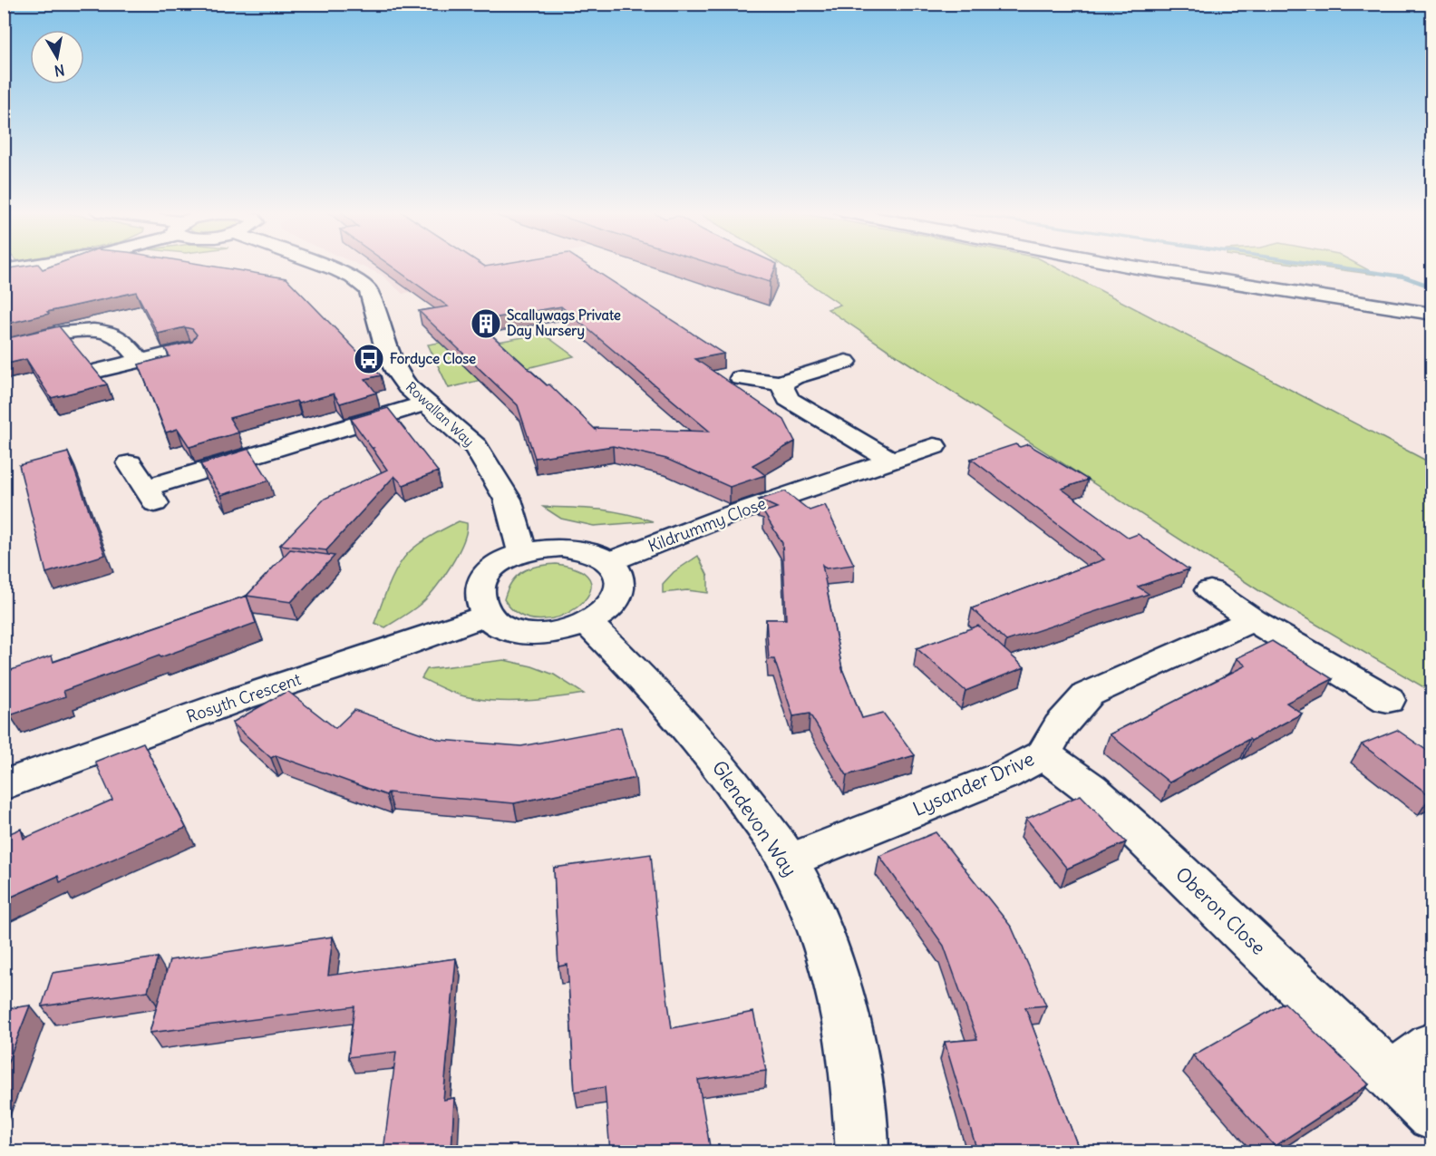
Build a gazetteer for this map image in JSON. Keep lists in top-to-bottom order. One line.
{"streets":{"street":["Rowallan Way","Kildrummy Close","Rosyth Crescent","Lysander Drive","Glendevon Way","Oberon Close"]},"crossings":[["Rowallan Way","Kildrummy Close"],["Rowallan Way","Rosyth Crescent"],["Rowallan Way","Glendevon Way"],["Kildrummy Close","Rosyth Crescent"],["Kildrummy Close","Glendevon Way"],["Rosyth Crescent","Glendevon Way"],["Lysander Drive","Glendevon Way"],["Lysander Drive","Oberon Close"]],"places":{"building":["Scallywags Private Day Nursery"],"bus stop":["Fordyce Close"]},"north":"bottom"}
